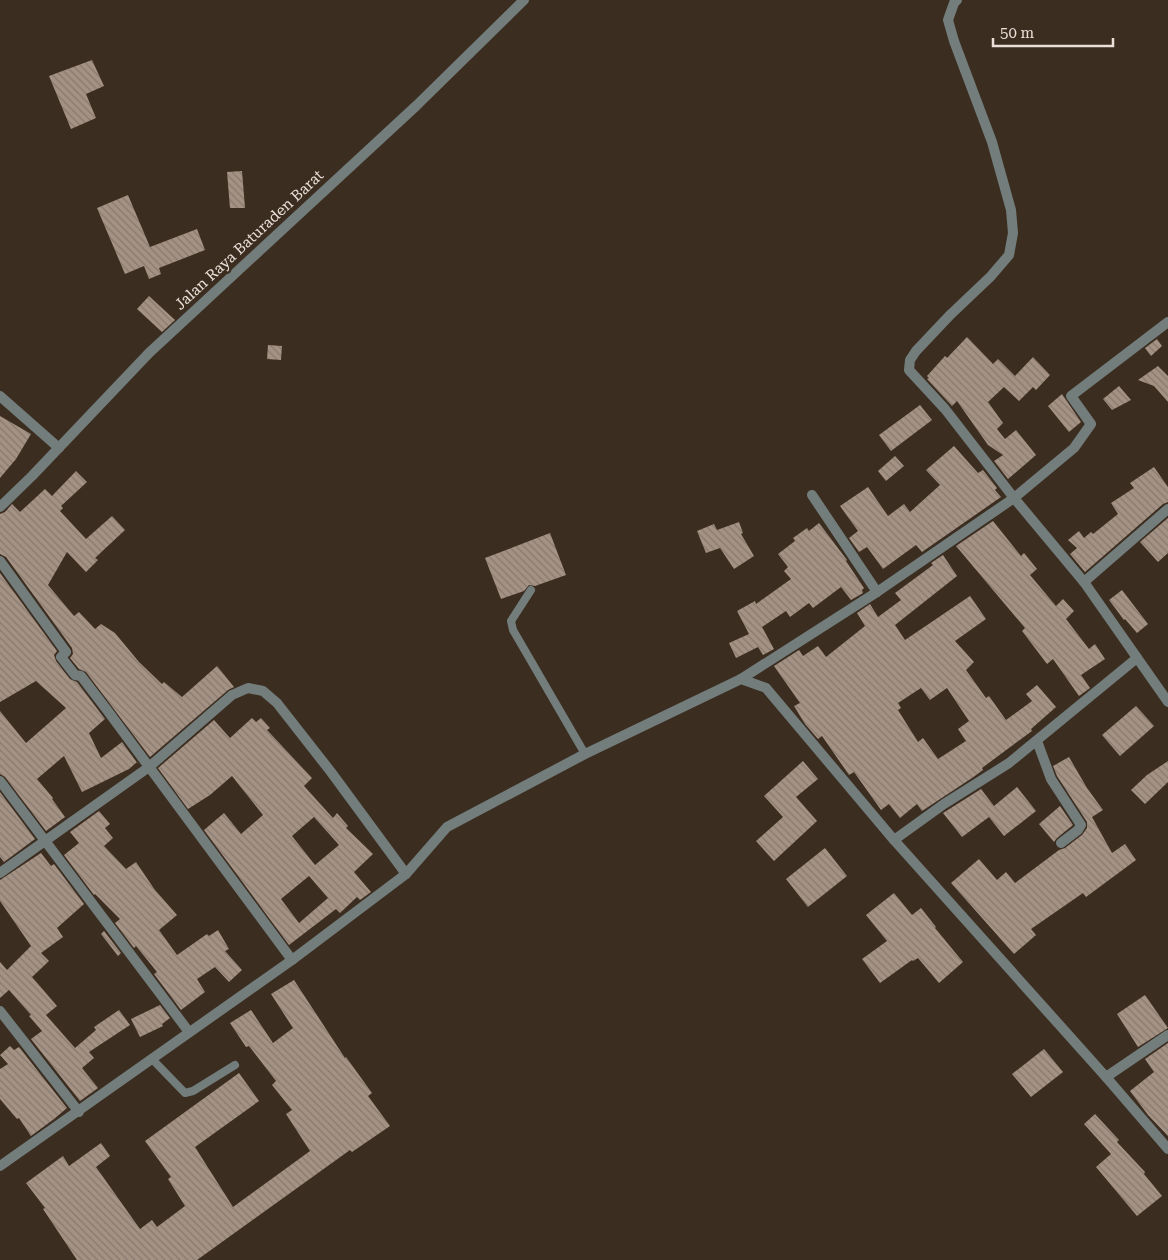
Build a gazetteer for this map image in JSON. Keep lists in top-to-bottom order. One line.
{"streets":{"street":["Jalan Raya Baturaden Barat"]},"scale_bar":"50 m"}
